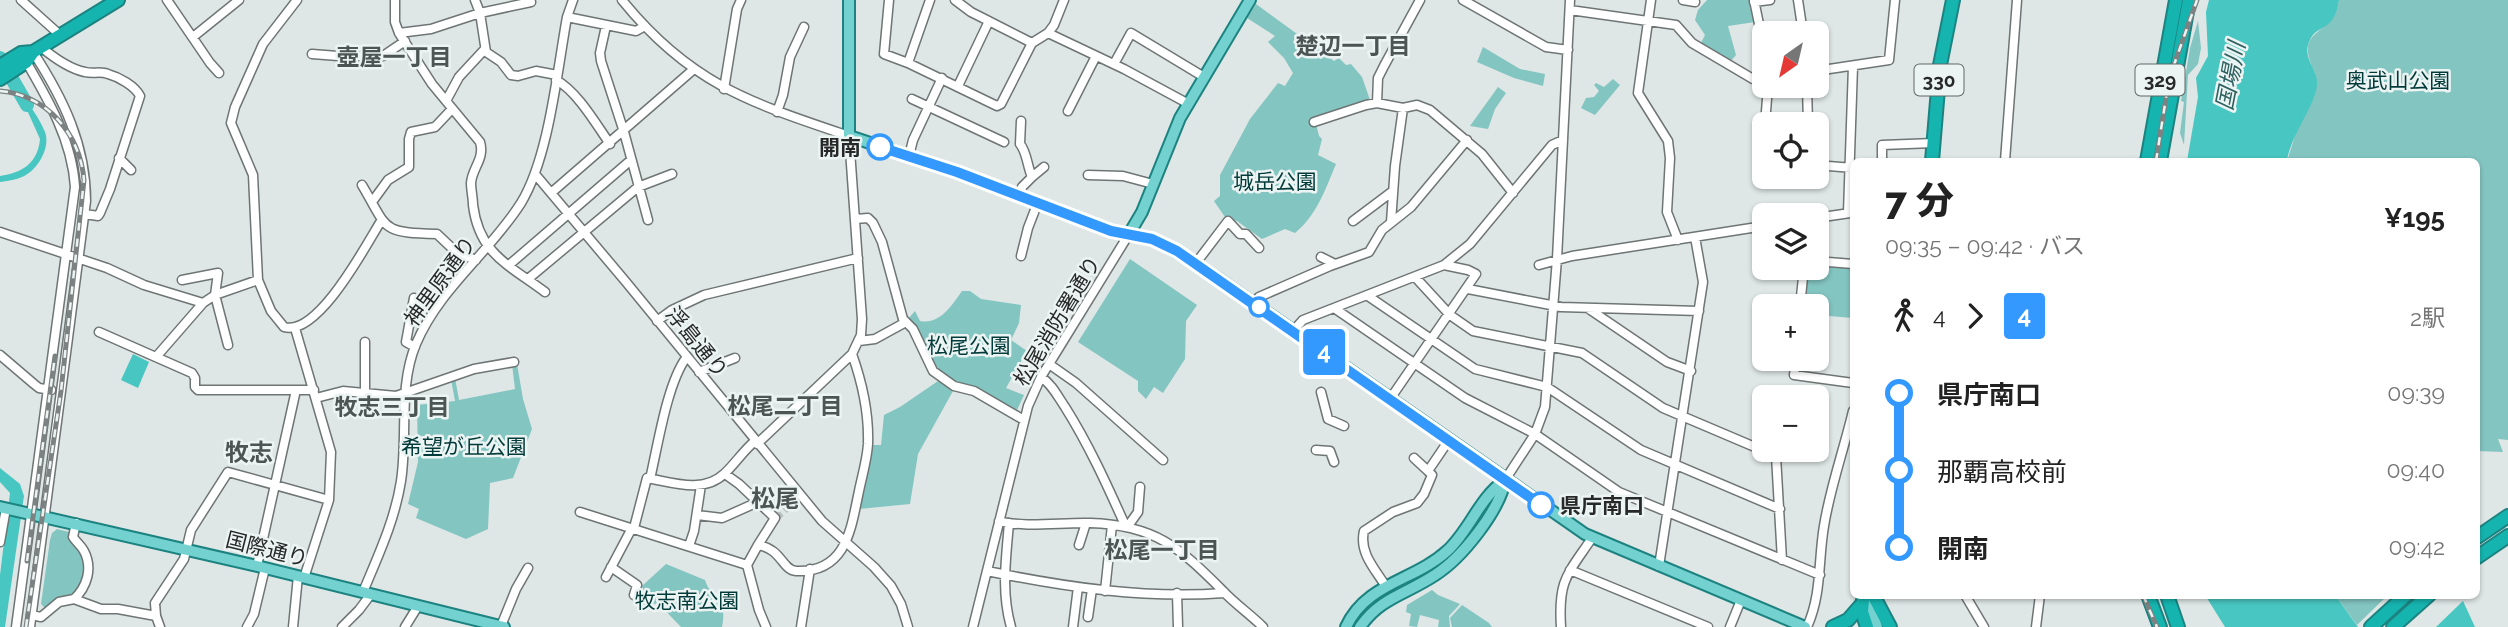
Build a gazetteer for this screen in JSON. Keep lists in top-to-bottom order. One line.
{"streets":{"highway":["330","329"],"main road":["国際通り"],"street":["神里原通り","松尾消防署通り","浮島通り"]},"crossings":[["神里原通り","浮島通り"],["神里原通り","国際通り"]],"districts":["楚辺一丁目","壺屋一丁目","松尾二丁目","牧志三丁目","牧志","松尾","松尾一丁目"],"water":["国場川"],"parks":["奥武山公園","城岳公園","松尾公園","希望が丘公園","牧志南公園"],"places":["開南","県庁南口"],"lines":["bus line 4"],"north":"bottom left","page":{"on_map":"4","map_buttons":["+","−"],"heading":["7 分","09:35 – 09:42 · バス","¥195"],"legs":["4","4","2駅"],"list":[{"name":"県庁南口","value":"09:39"},{"name":"那覇高校前","value":"09:40"},{"name":"開南","value":"09:42"}]}}
